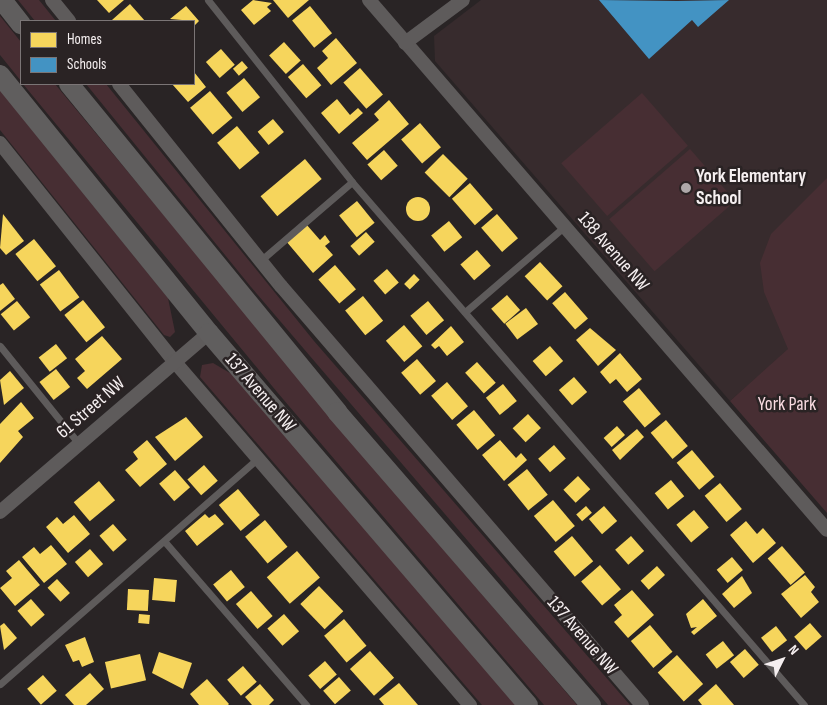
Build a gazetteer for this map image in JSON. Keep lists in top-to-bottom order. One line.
{"streets":{"main road":["137 Avenue NW"],"street":["138 Avenue NW","61 Street NW"]},"crossings":[["137 Avenue NW","61 Street NW"]],"parks":["York Park"],"places":["York Elementary School"],"legend":["Homes","Schools"],"north":"top right"}
